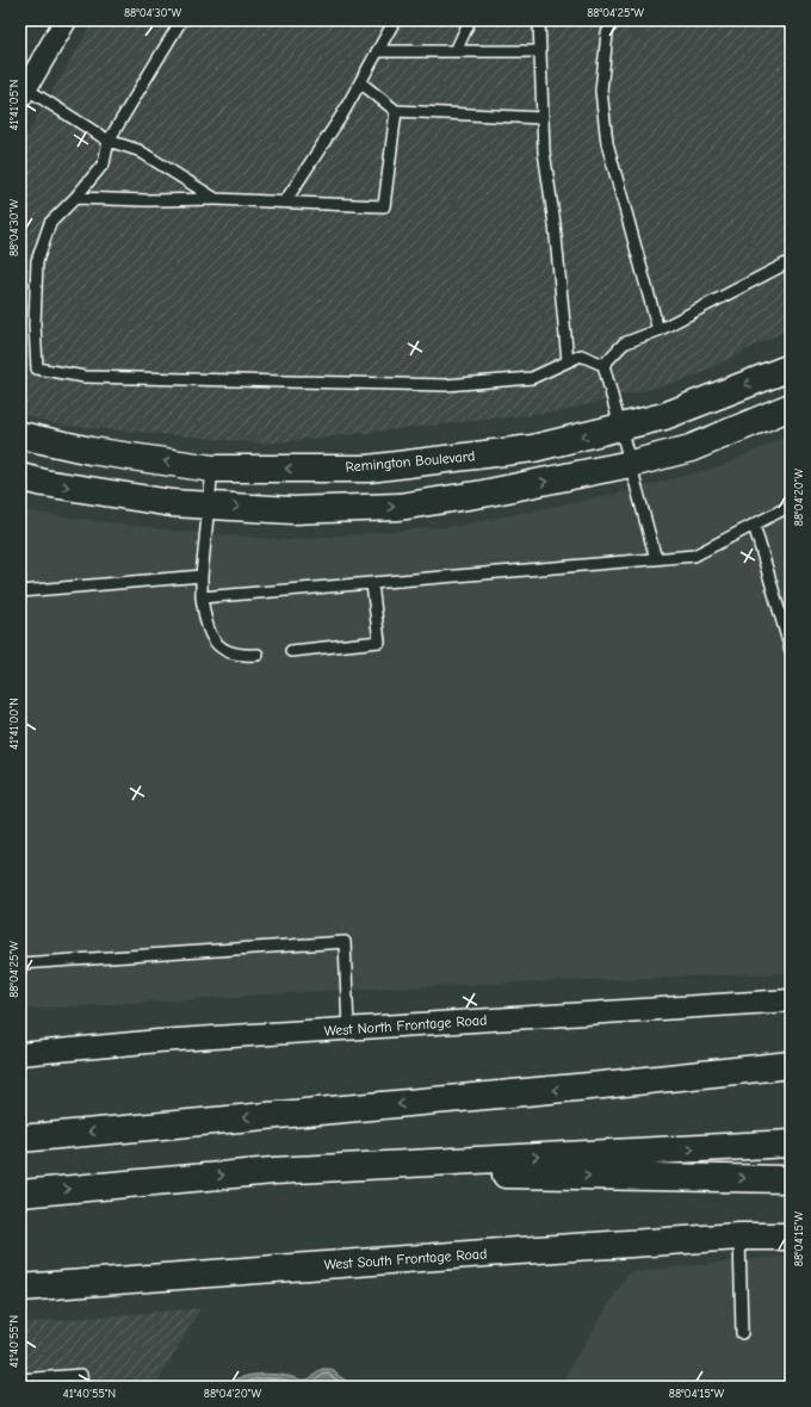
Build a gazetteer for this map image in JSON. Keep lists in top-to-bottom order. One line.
{"streets":{"main road":["Remington Boulevard","West South Frontage Road"],"street":["West North Frontage Road"]},"coordinates":["88°04'30\"W","88°04'25\"W","41°41'05\"N","88°04'20\"W","41°41'00\"N","88°04'15\"W","41°40'55\"N"]}
